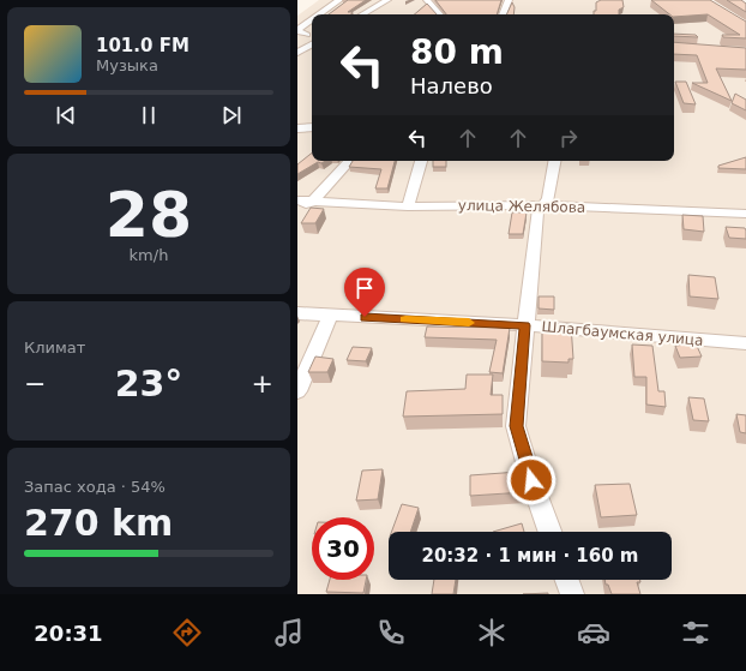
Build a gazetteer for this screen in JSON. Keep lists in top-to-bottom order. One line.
{"streets":{"street":["улица Желябова","Шлагбаумская улица"]},"page":{"turn":["80 m","Налево"],"song":["101.0 FM","Музыка"],"tile":[["28","km/h"],"Климат",["Запас хода · 54%","270 km"]],"heat":["−","23°","+"],"limit":"30","trip":"20:32 · 1 мин · 160 m","tabs":"20:31"}}
